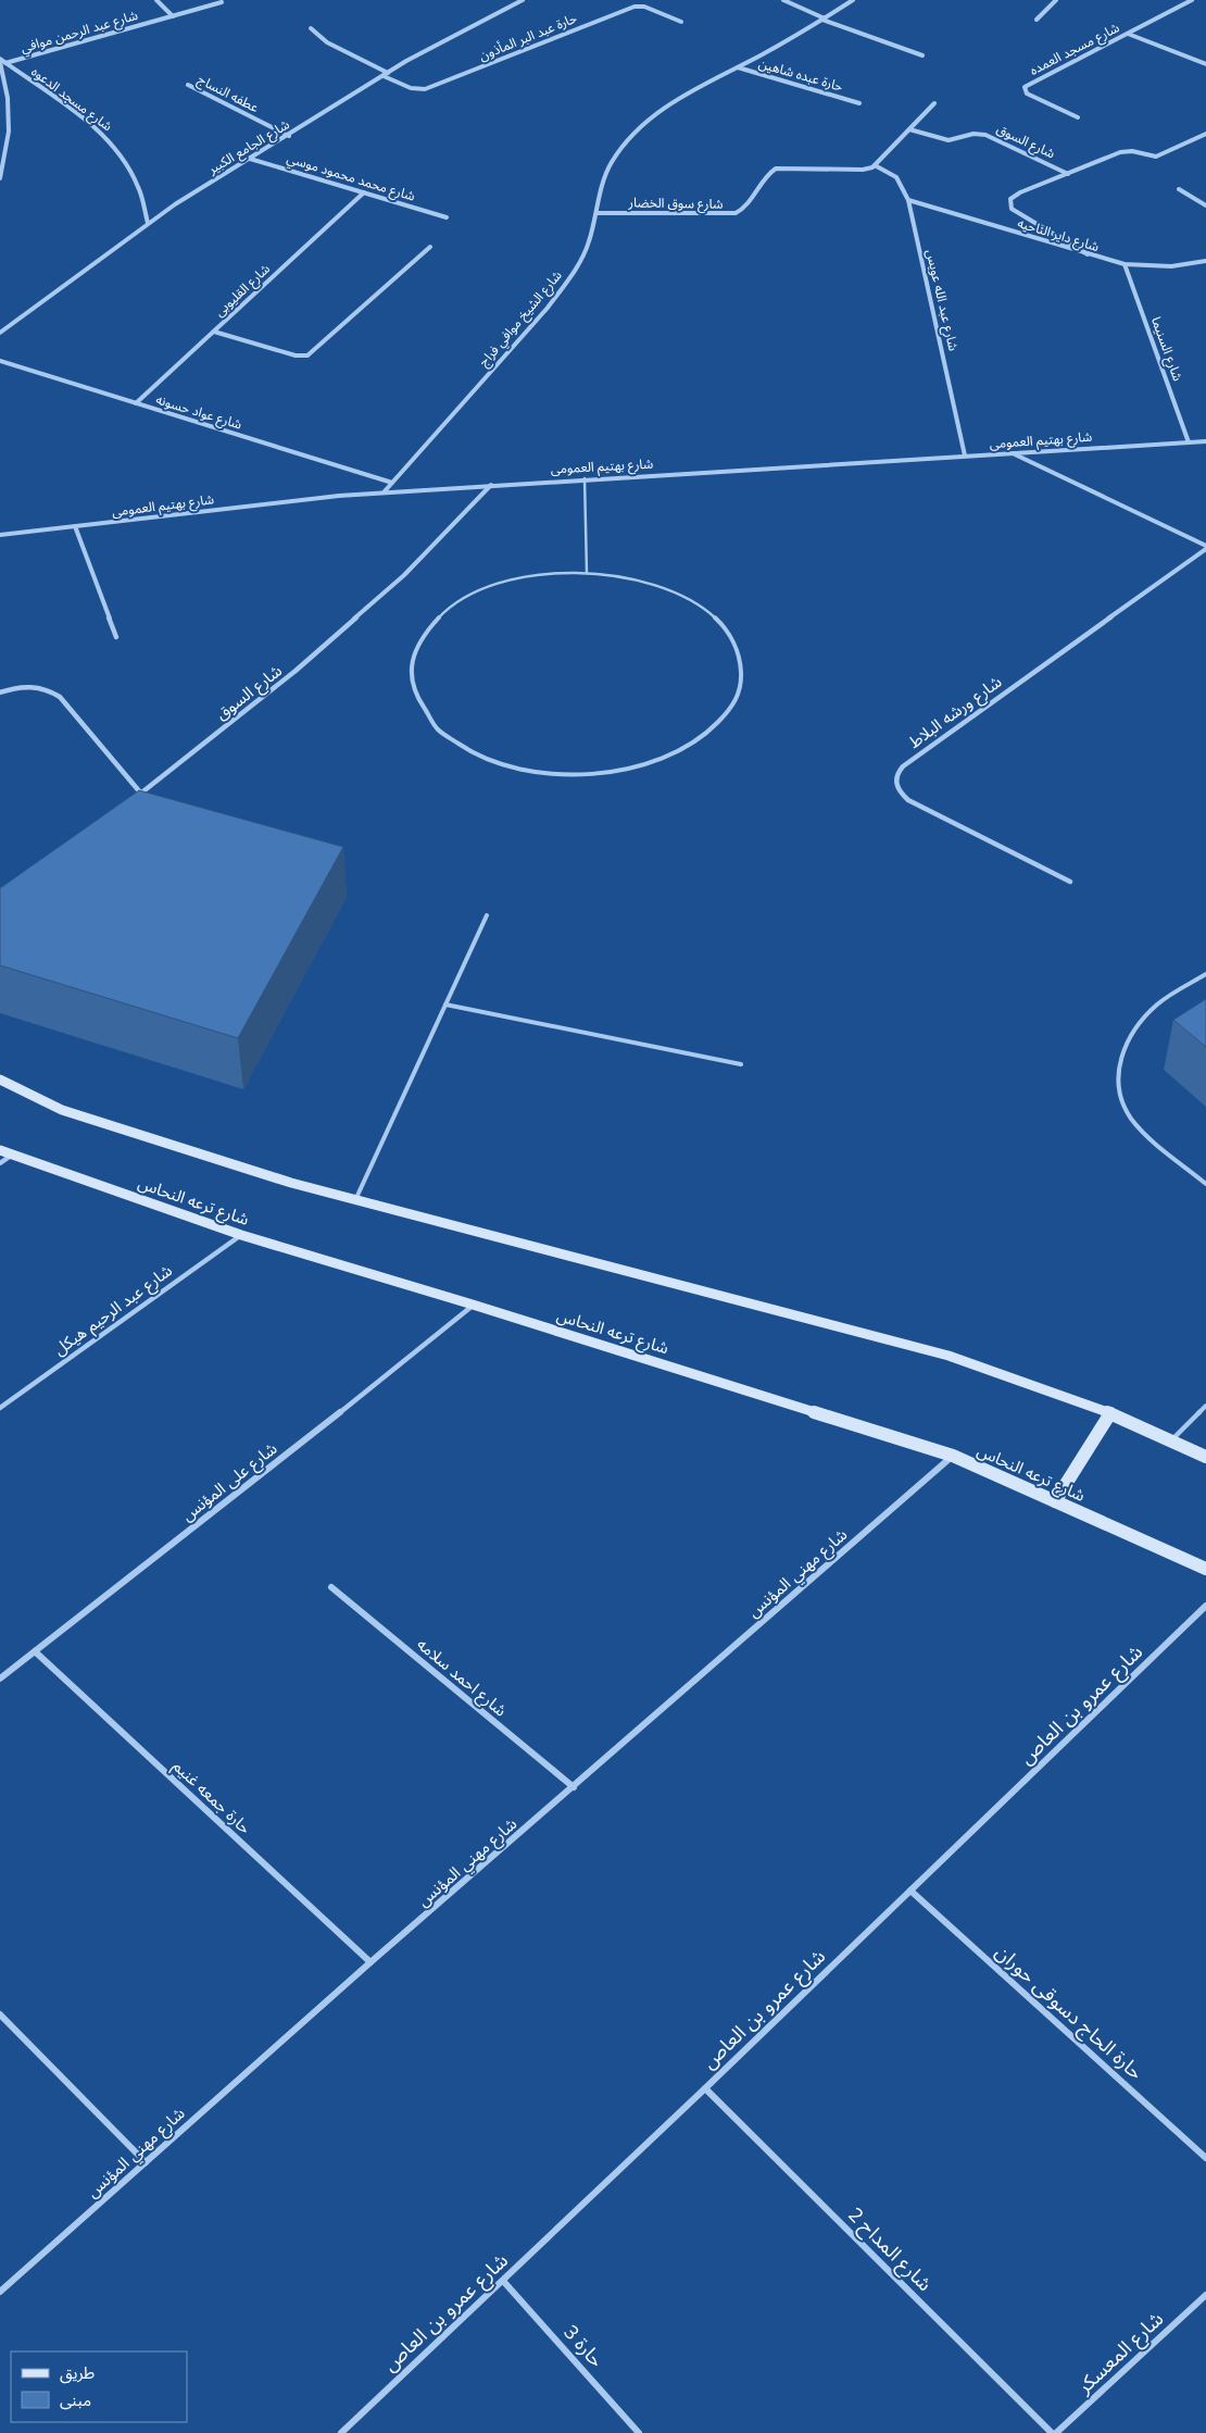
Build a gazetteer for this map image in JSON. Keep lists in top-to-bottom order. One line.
{"streets":{"main road":["شارع ترعه النحاس"],"street":["شارع عبد الرحمن موافي","حارة عبد البر المأذون","شارع مسجد العمده","حارة عبده شاهين","عطفه النساج","شارع مسجد الدعوه","شارع السوق","شارع الجامع الكبير","شارع محمد محمود موسي","شارع سوق الخضار","شارع داير الناحيه","شارع القليوبى","شارع عبد الله عويس","شارع الشيخ موافي فراج","شارع السنيما","شارع عواد حسونه","شارع بهتيم العمومى","شارع ورشه البلاط","شارع عبد الرحيم هيكل","شارع على المؤنس","شارع مهني المؤنس","شارع احمد سلامه","شارع عمرو بن العاص","حارة جمعه غنيم","حارة الحاج دسوقى حوران","شارع المداح 2","حارة 3","شارع المعسكر"]},"crossings":[["شارع عبد الرحمن موافي","شارع مسجد الدعوه"],["حارة عبد البر المأذون","شارع الجامع الكبير"],["حارة عبده شاهين","شارع الشيخ موافي فراج"],["عطفه النساج","شارع الجامع الكبير"],["شارع مسجد الدعوه","شارع الجامع الكبير"],["شارع السوق","شارع بهتيم العمومى"],["شارع الجامع الكبير","شارع محمد محمود موسي"],["شارع محمد محمود موسي","شارع القليوبى"],["شارع سوق الخضار","شارع عبد الله عويس"],["شارع سوق الخضار","شارع الشيخ موافي فراج"],["شارع داير الناحيه","شارع عبد الله عويس"],["شارع داير الناحيه","شارع السنيما"],["شارع القليوبى","شارع عواد حسونه"],["شارع عبد الله عويس","شارع بهتيم العمومى"],["شارع الشيخ موافي فراج","شارع عواد حسونه"],["شارع الشيخ موافي فراج","شارع بهتيم العمومى"],["شارع السنيما","شارع بهتيم العمومى"],["شارع ترعه النحاس","شارع عبد الرحيم هيكل"],["شارع ترعه النحاس","شارع على المؤنس"],["شارع ترعه النحاس","شارع مهني المؤنس"],["شارع على المؤنس","حارة جمعه غنيم"],["شارع مهني المؤنس","شارع احمد سلامه"],["شارع مهني المؤنس","حارة جمعه غنيم"],["شارع عمرو بن العاص","حارة الحاج دسوقى حوران"],["شارع عمرو بن العاص","شارع المداح 2"],["شارع عمرو بن العاص","حارة 3"]],"legend":["طريق","مبنى"]}
